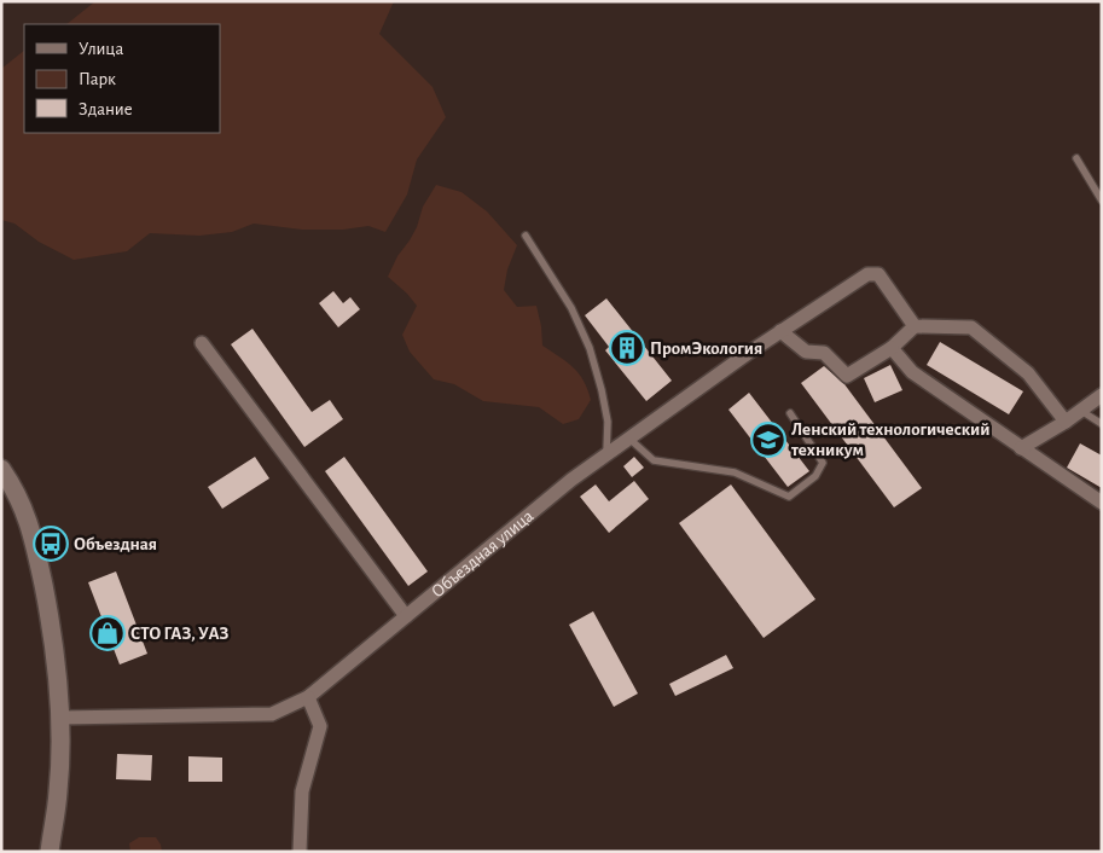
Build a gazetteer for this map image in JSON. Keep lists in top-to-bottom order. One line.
{"streets":{"street":["Объездная улица"]},"places":{"building":["ПромЭкология"],"school or university":["Ленский технологический техникум"],"bus stop":["Объездная"],"shop":["СТО ГАЗ, УАЗ"]},"legend":["Улица","Парк","Здание"]}
